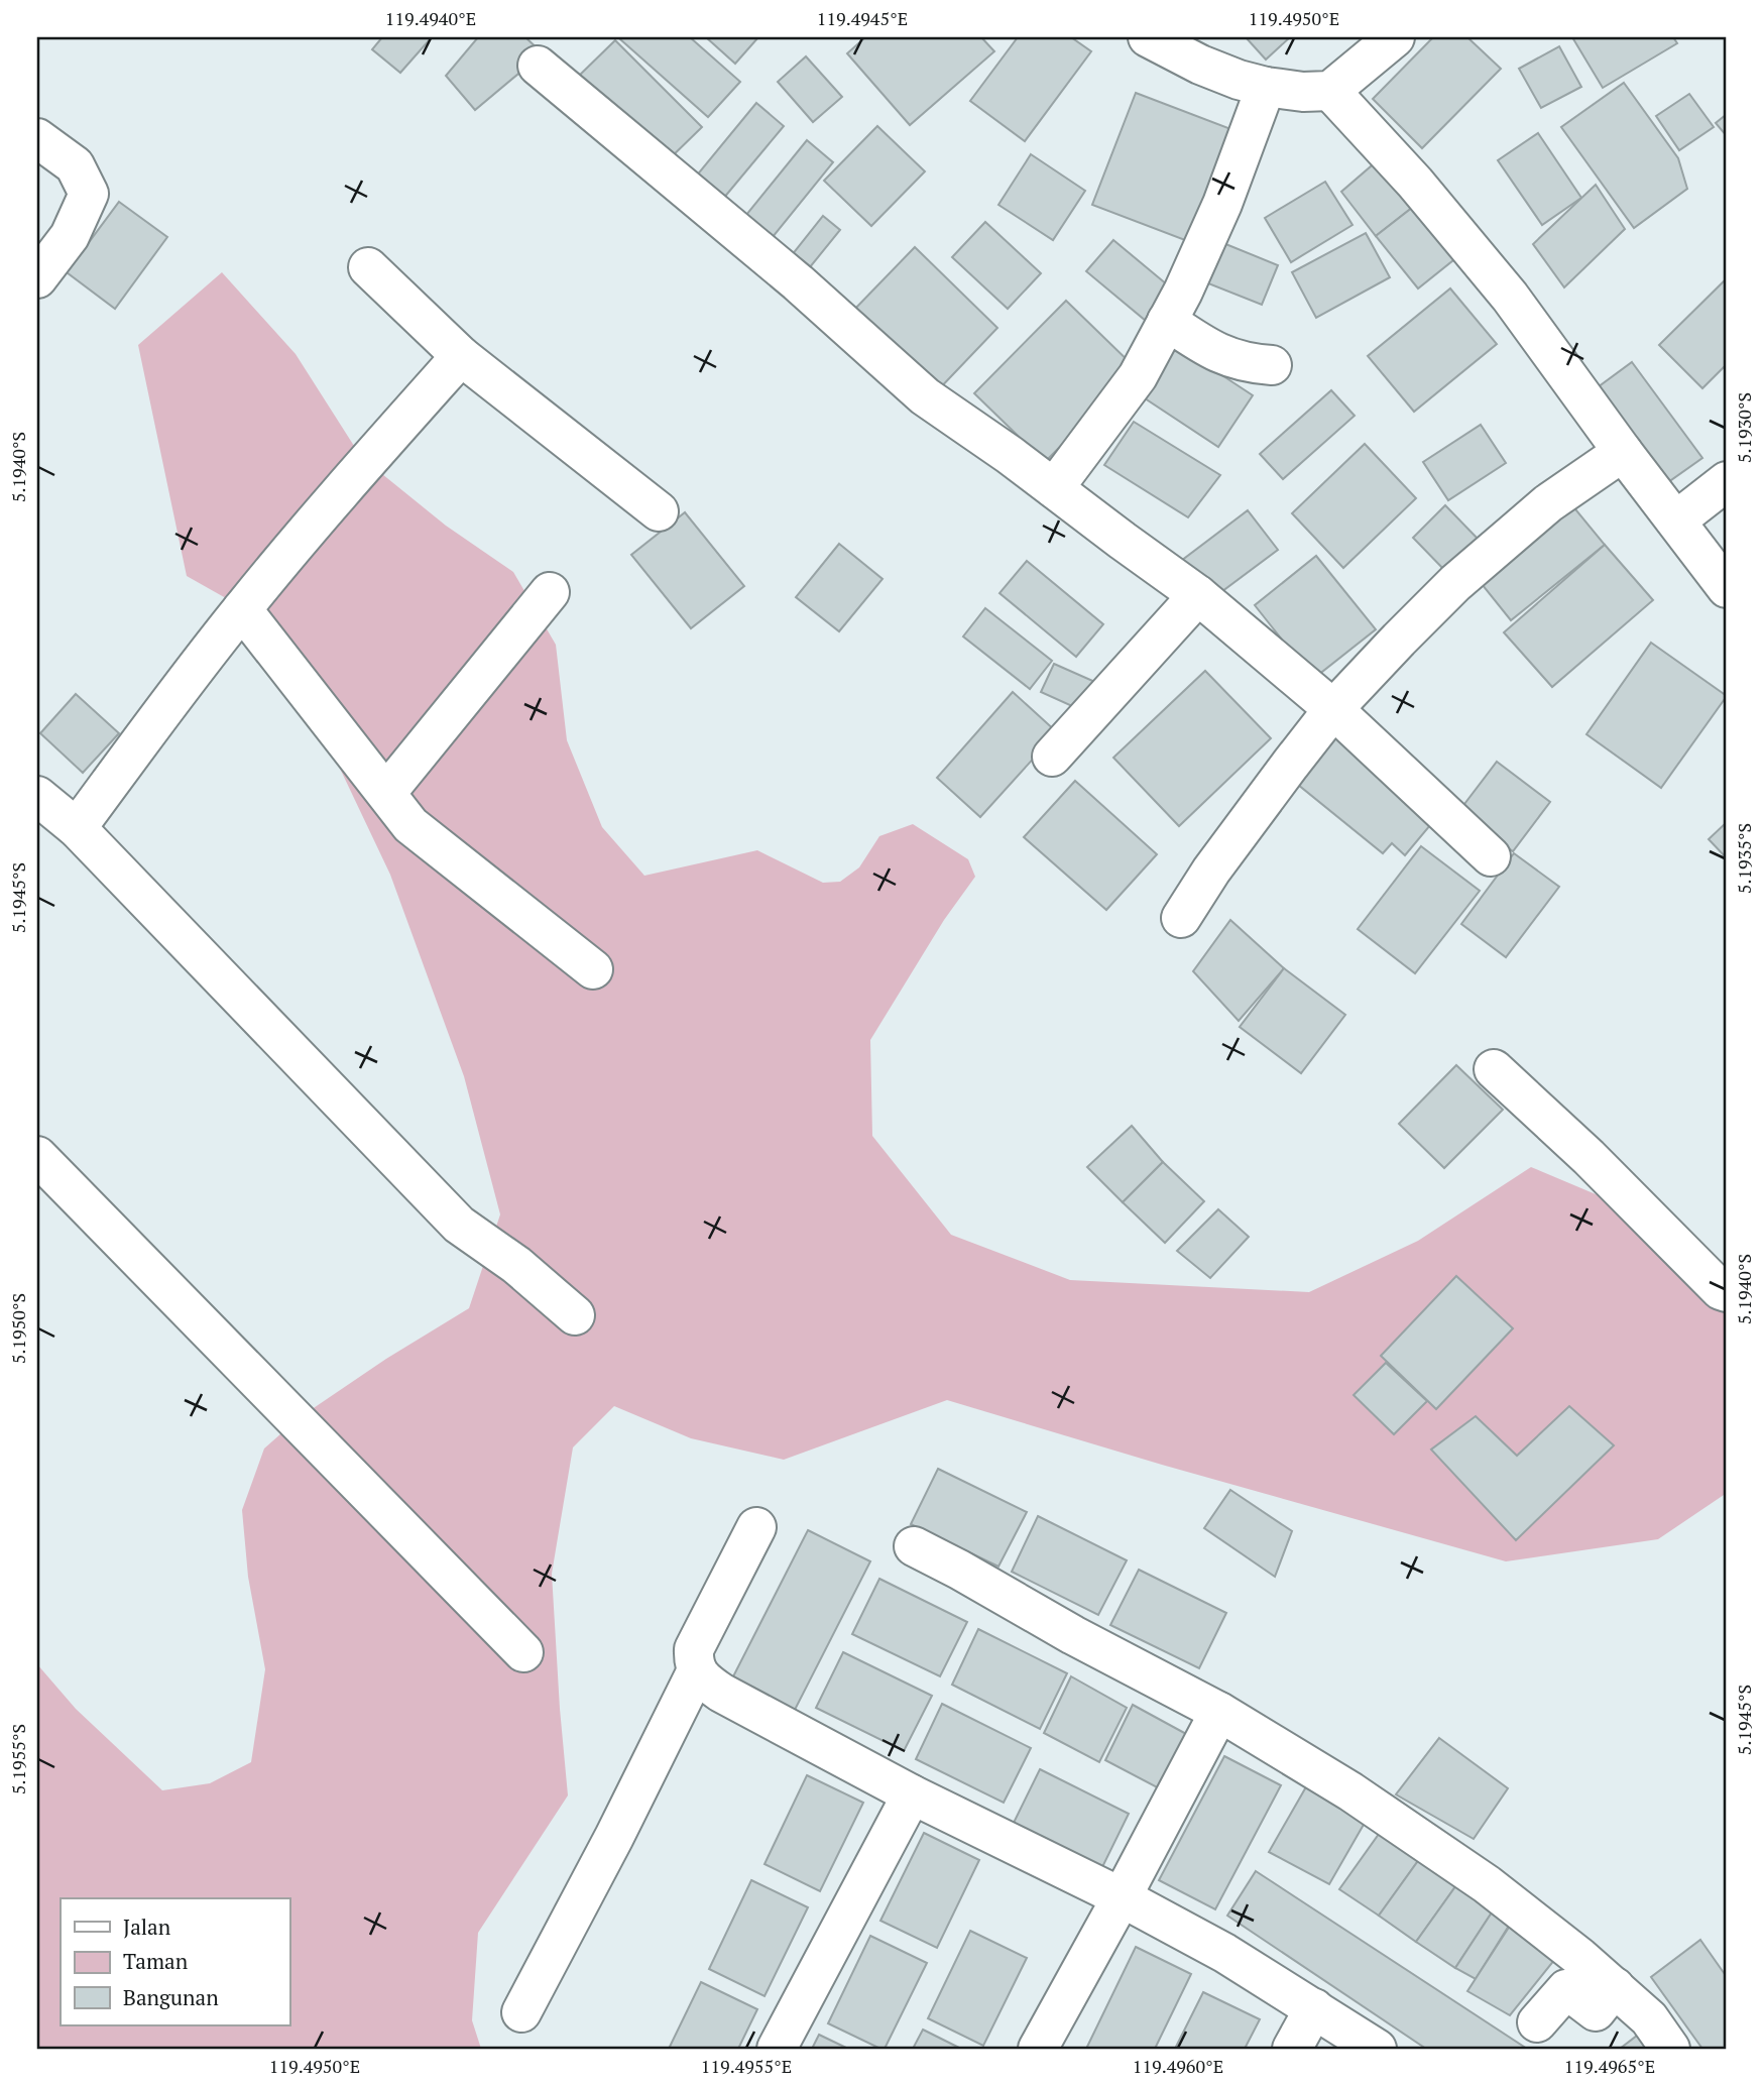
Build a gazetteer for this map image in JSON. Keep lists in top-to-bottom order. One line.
{"legend":["Jalan","Taman","Bangunan"],"coordinates":["119.4940°E","119.4945°E","119.4950°E","5.1930°S","5.1940°S","5.1935°S","5.1945°S","5.1950°S","5.1955°S","119.4955°E","119.4960°E","119.4965°E"]}
